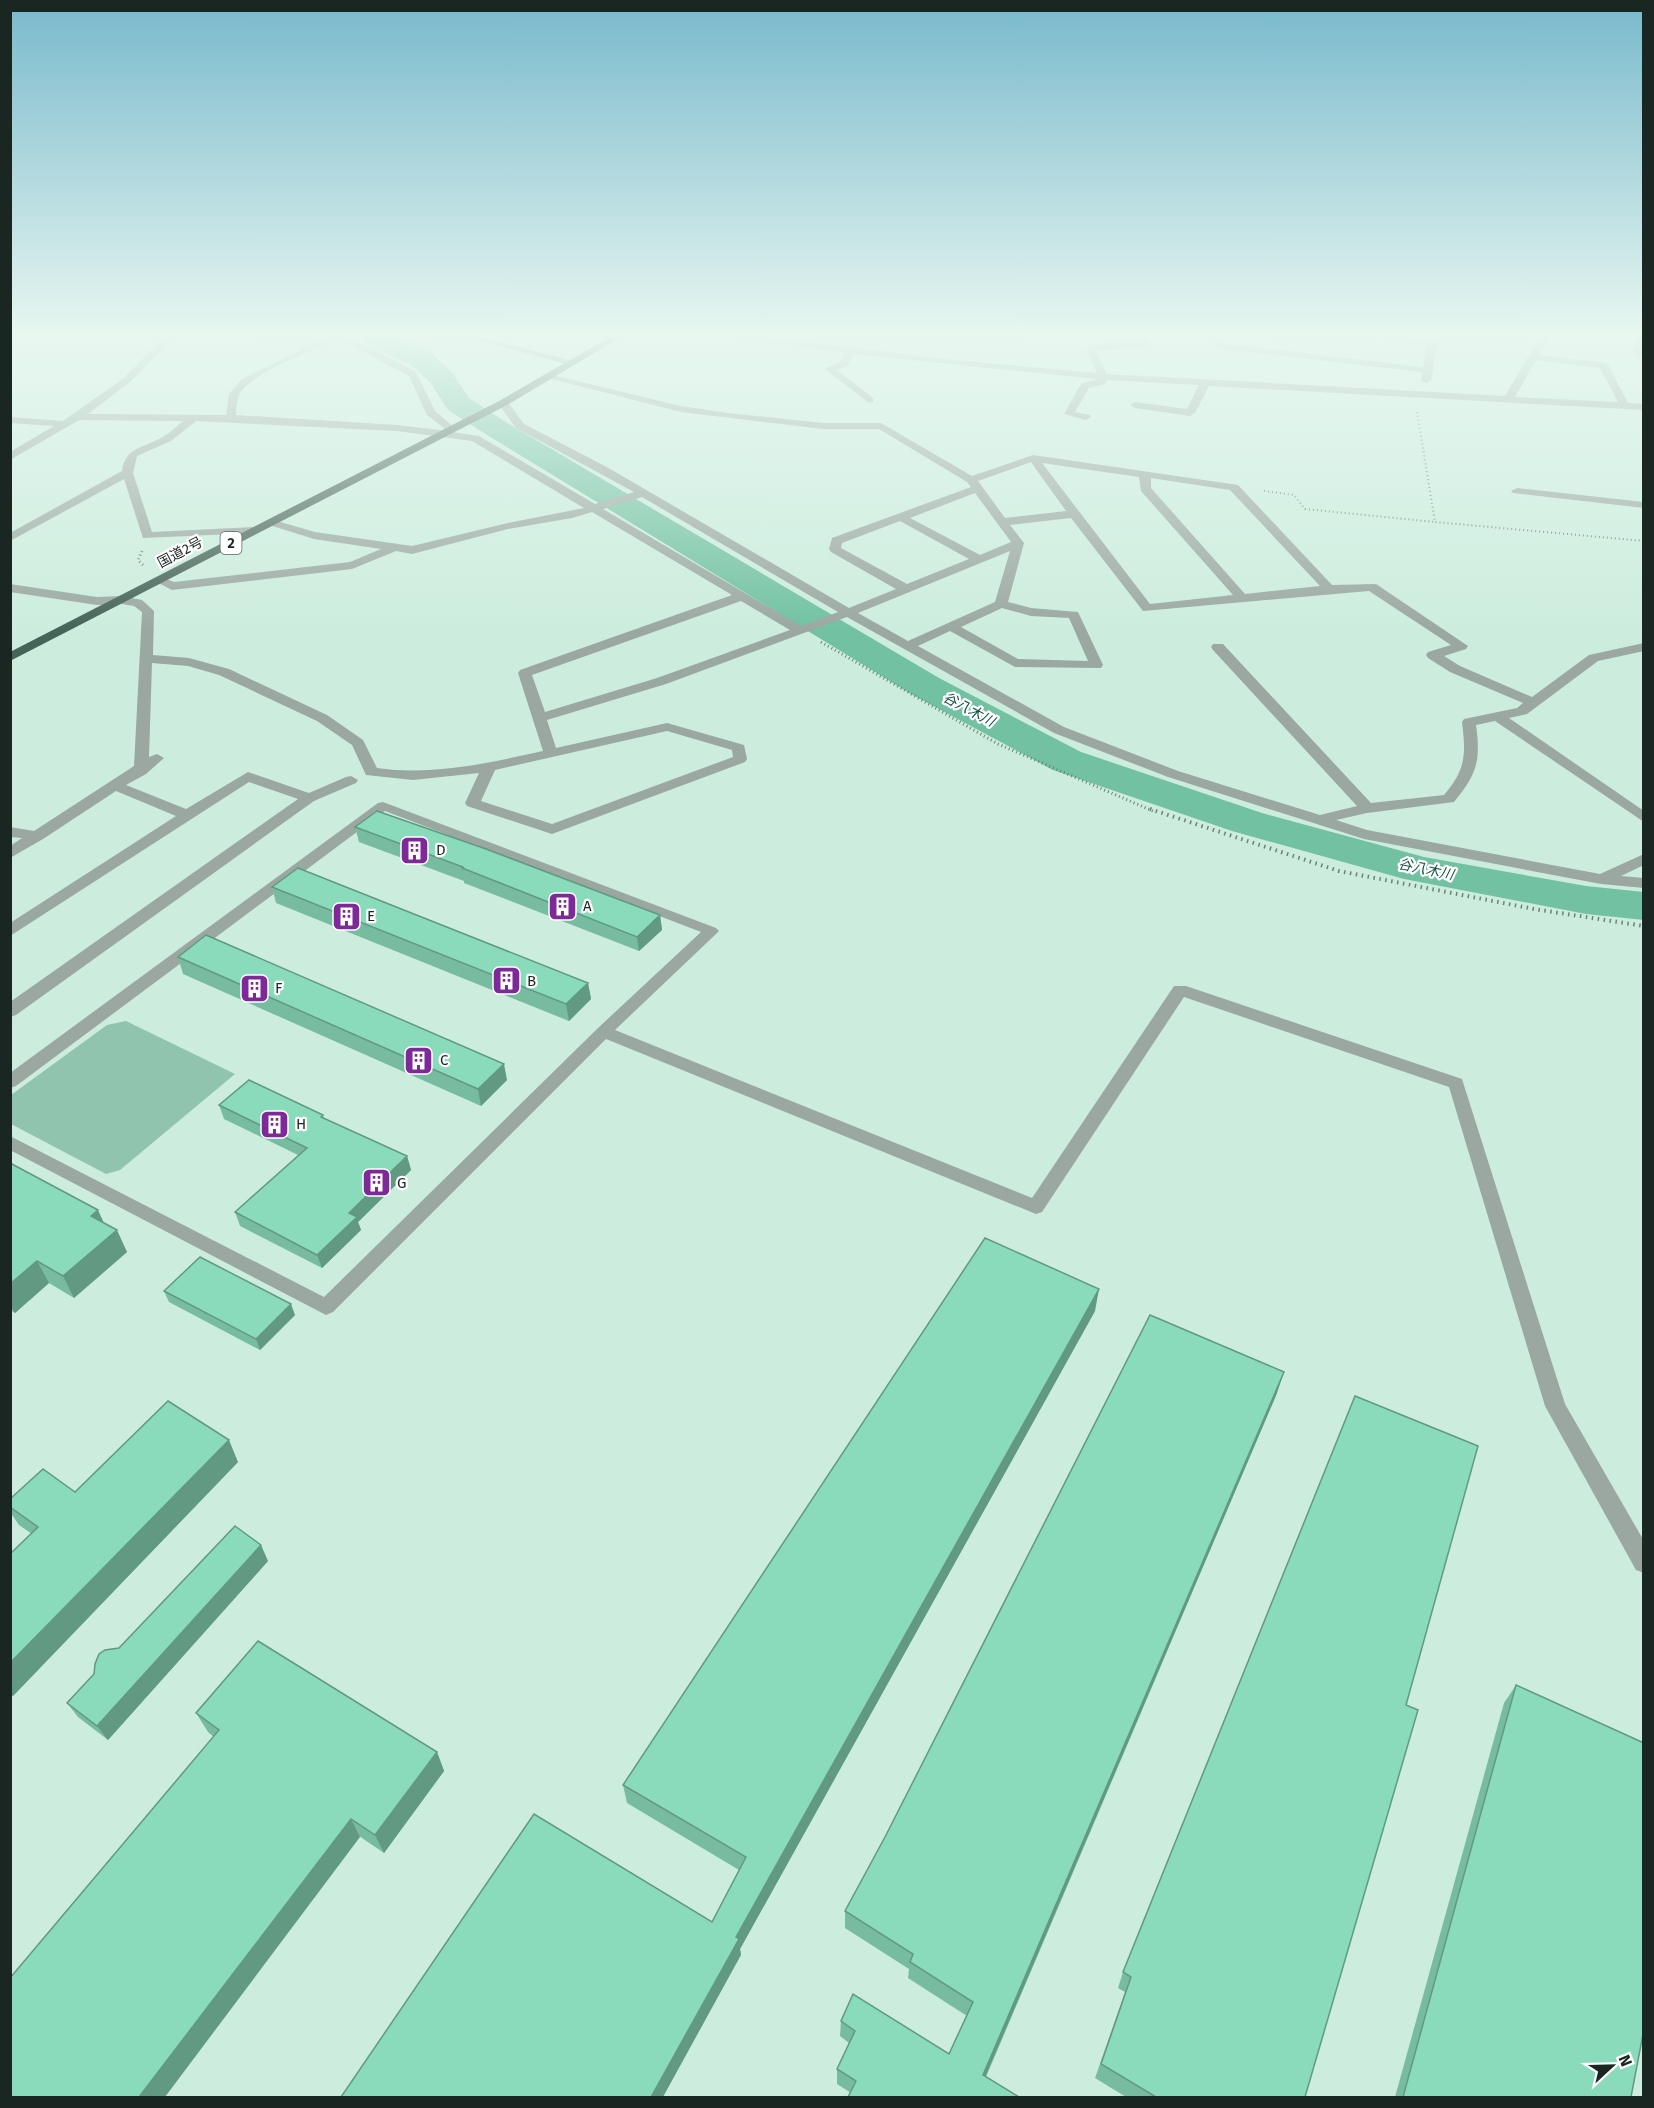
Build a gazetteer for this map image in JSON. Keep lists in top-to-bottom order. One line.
{"streets":{"highway":["2","国道2号"]},"water":["谷八木川"],"places":{"building":["D","A","E","B","F","C","H","G"]},"north":"right"}
